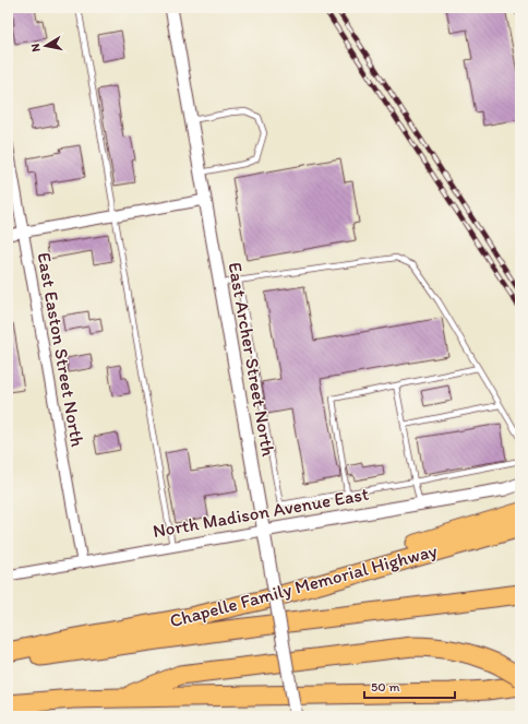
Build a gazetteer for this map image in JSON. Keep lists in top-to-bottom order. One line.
{"streets":{"highway":["Chapelle Family Memorial Highway"],"street":["East Easton Street North","East Archer Street North","North Madison Avenue East"]},"crossings":[["East Easton Street North","North Madison Avenue East"],["East Archer Street North","North Madison Avenue East"]],"scale_bar":"50 m","north":"left"}
